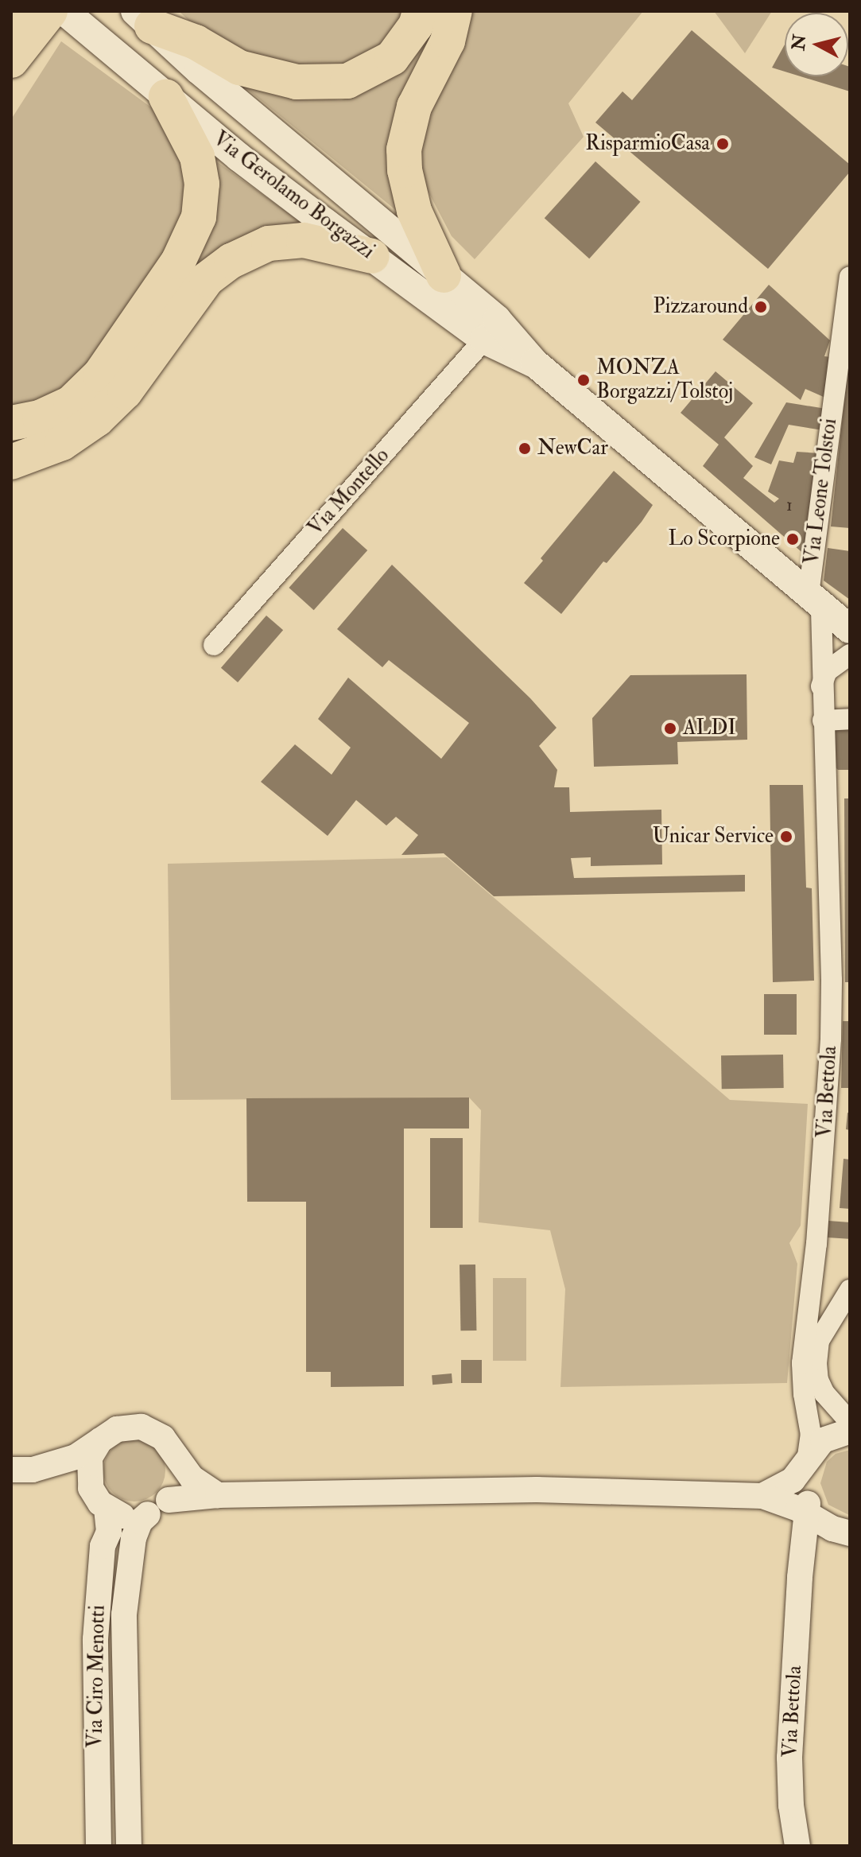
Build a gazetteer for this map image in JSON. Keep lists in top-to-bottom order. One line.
{"streets":{"main road":["Via Gerolamo Borgazzi"],"street":["Via Leone Tolstoi","Via Montello","Via Bettola","Via Ciro Menotti"]},"crossings":[["Via Gerolamo Borgazzi","Via Leone Tolstoi"],["Via Gerolamo Borgazzi","Via Montello"],["Via Gerolamo Borgazzi","Via Bettola"],["Via Leone Tolstoi","Via Bettola"]],"places":["RisparmioCasa","Pizzaround","MONZA Borgazzi/Tolstoj","NewCar","Lo Scorpione","ALDI","Unicar Service"],"house_numbers":["1"],"north":"left"}
